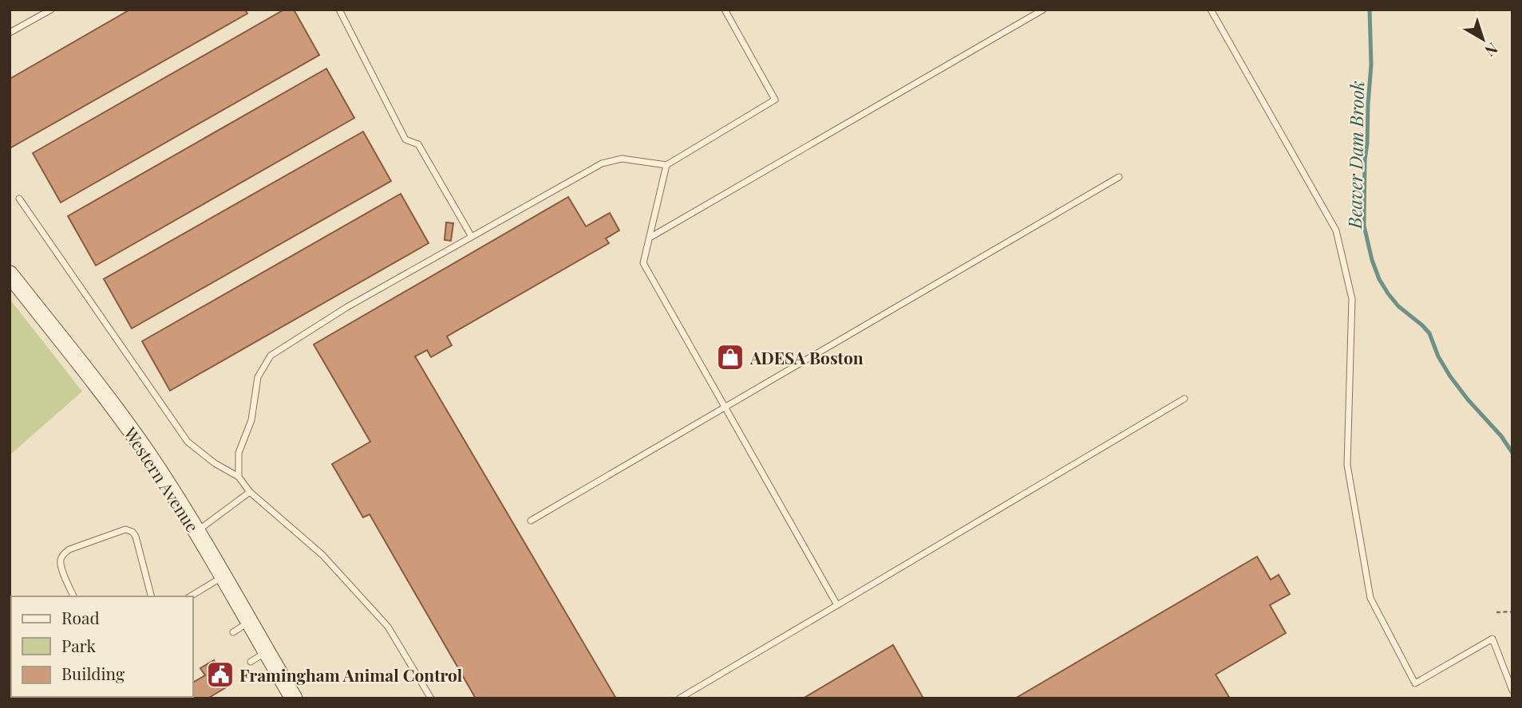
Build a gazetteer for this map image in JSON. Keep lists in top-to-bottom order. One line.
{"streets":{"street":["Western Avenue"]},"water":["Beaver Dam Brook"],"places":{"shop":["ADESA Boston"],"public building":["Framingham Animal Control"]},"legend":["Road","Park","Building"],"north":"bottom right"}
